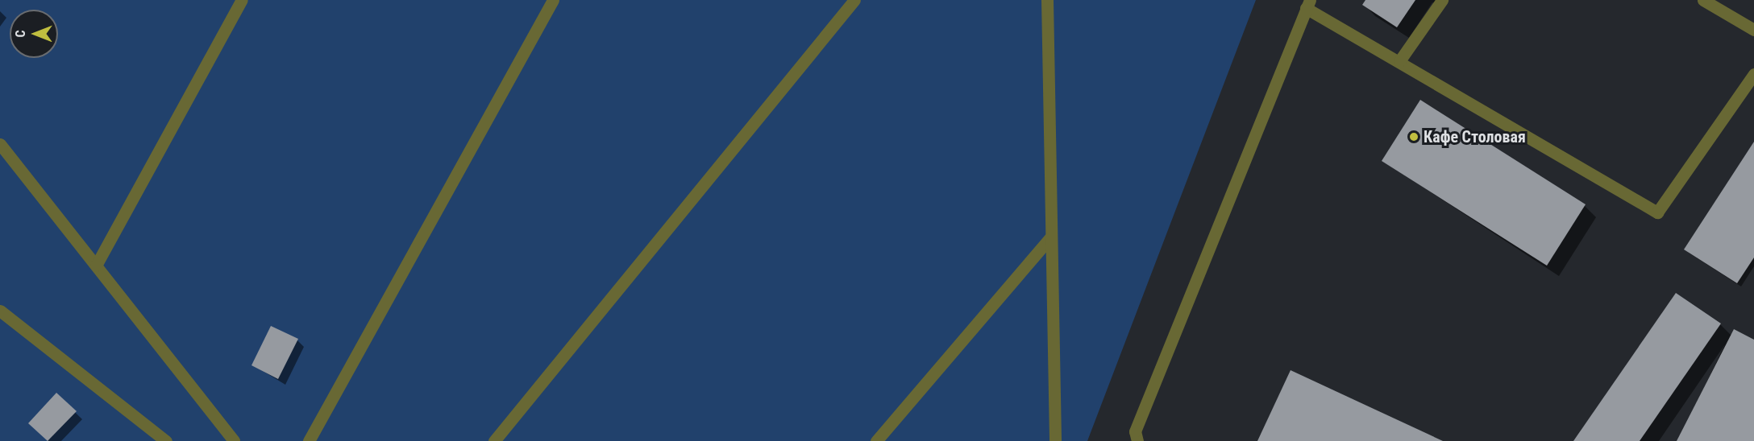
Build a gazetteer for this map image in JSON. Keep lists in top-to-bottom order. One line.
{"places":["Кафе Столовая"],"north":"left"}
